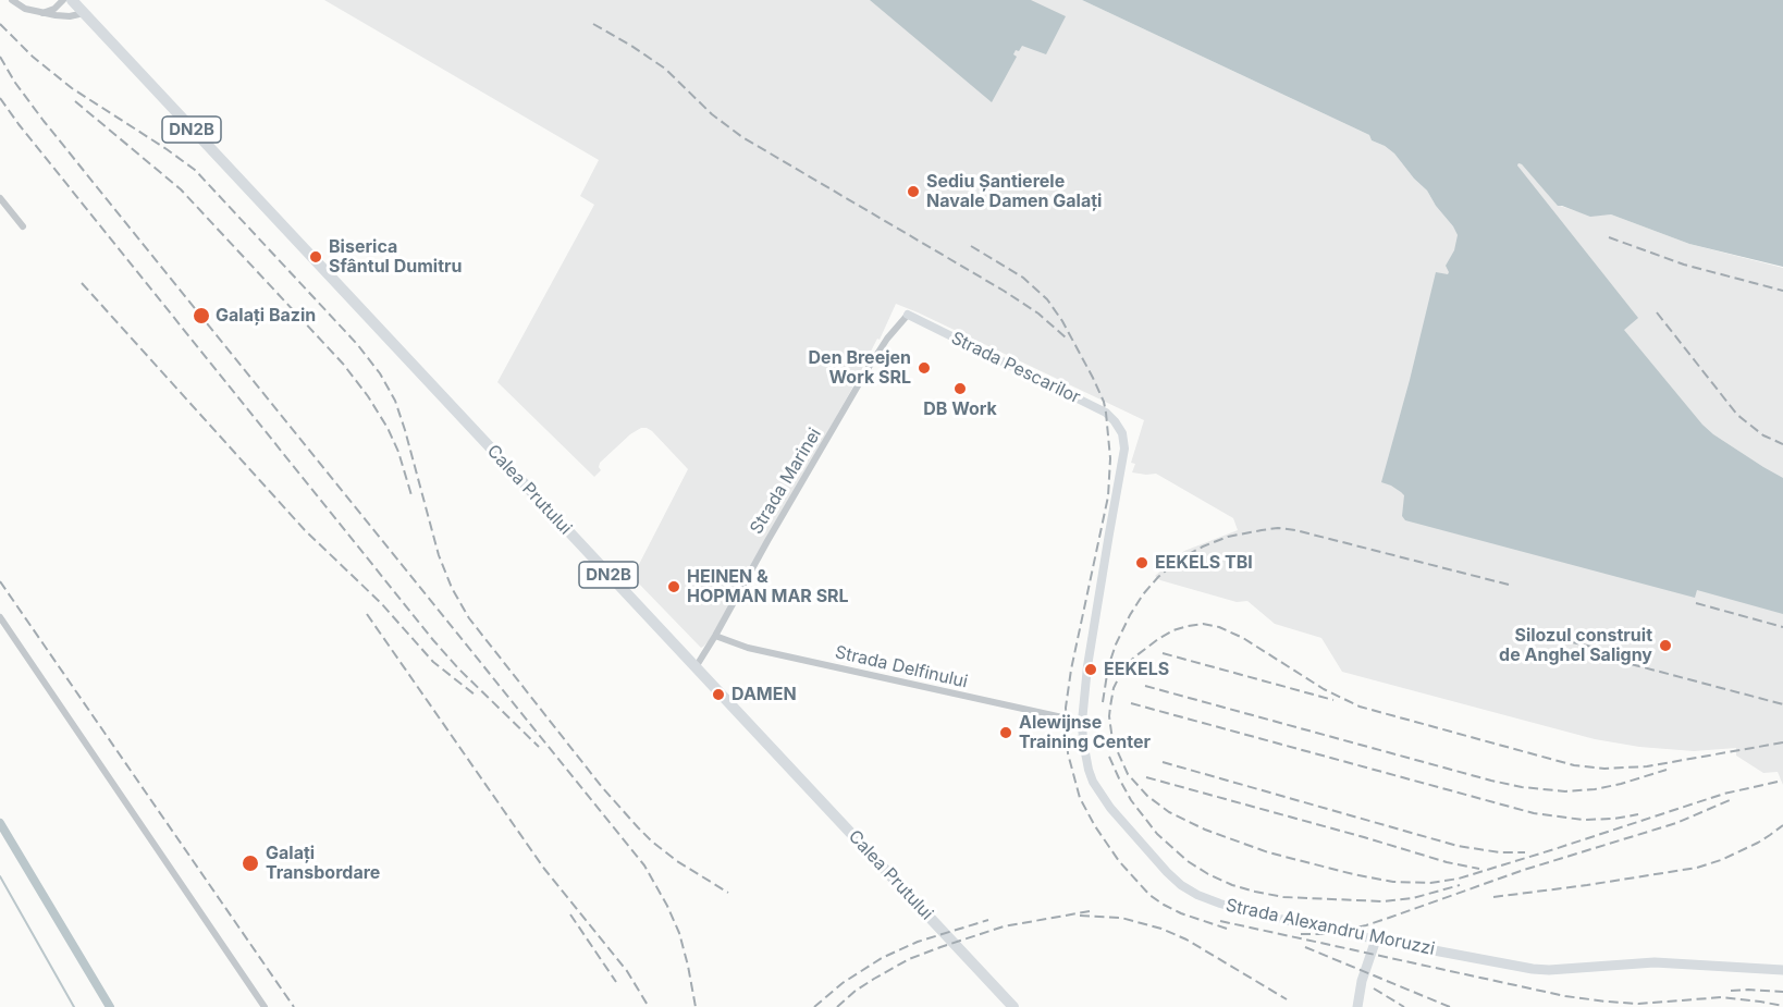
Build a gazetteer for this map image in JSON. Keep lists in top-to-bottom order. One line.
{"streets":{"highway":["DN2B","Calea Prutului"],"main road":["Strada Alexandru Moruzzi"],"street":["Strada Pescarilor","Strada Marinei","Strada Delfinului"]},"crossings":[["Strada Pescarilor","Strada Marinei"],["Strada Pescarilor","Strada Alexandru Moruzzi"],["Strada Marinei","Calea Prutului"],["Strada Marinei","Strada Delfinului"],["Strada Delfinului","Strada Alexandru Moruzzi"]],"places":["Sediu Șantierele Navale Damen Galați","Biserica Sfântul Dumitru","Galați Bazin","Den Breejen Work SRL","DB Work","EEKELS TBI","HEINEN & HOPMAN MAR SRL","Silozul construit de Anghel Saligny","EEKELS","DAMEN","Alewijnse Training Center","Galați Transbordare"]}
